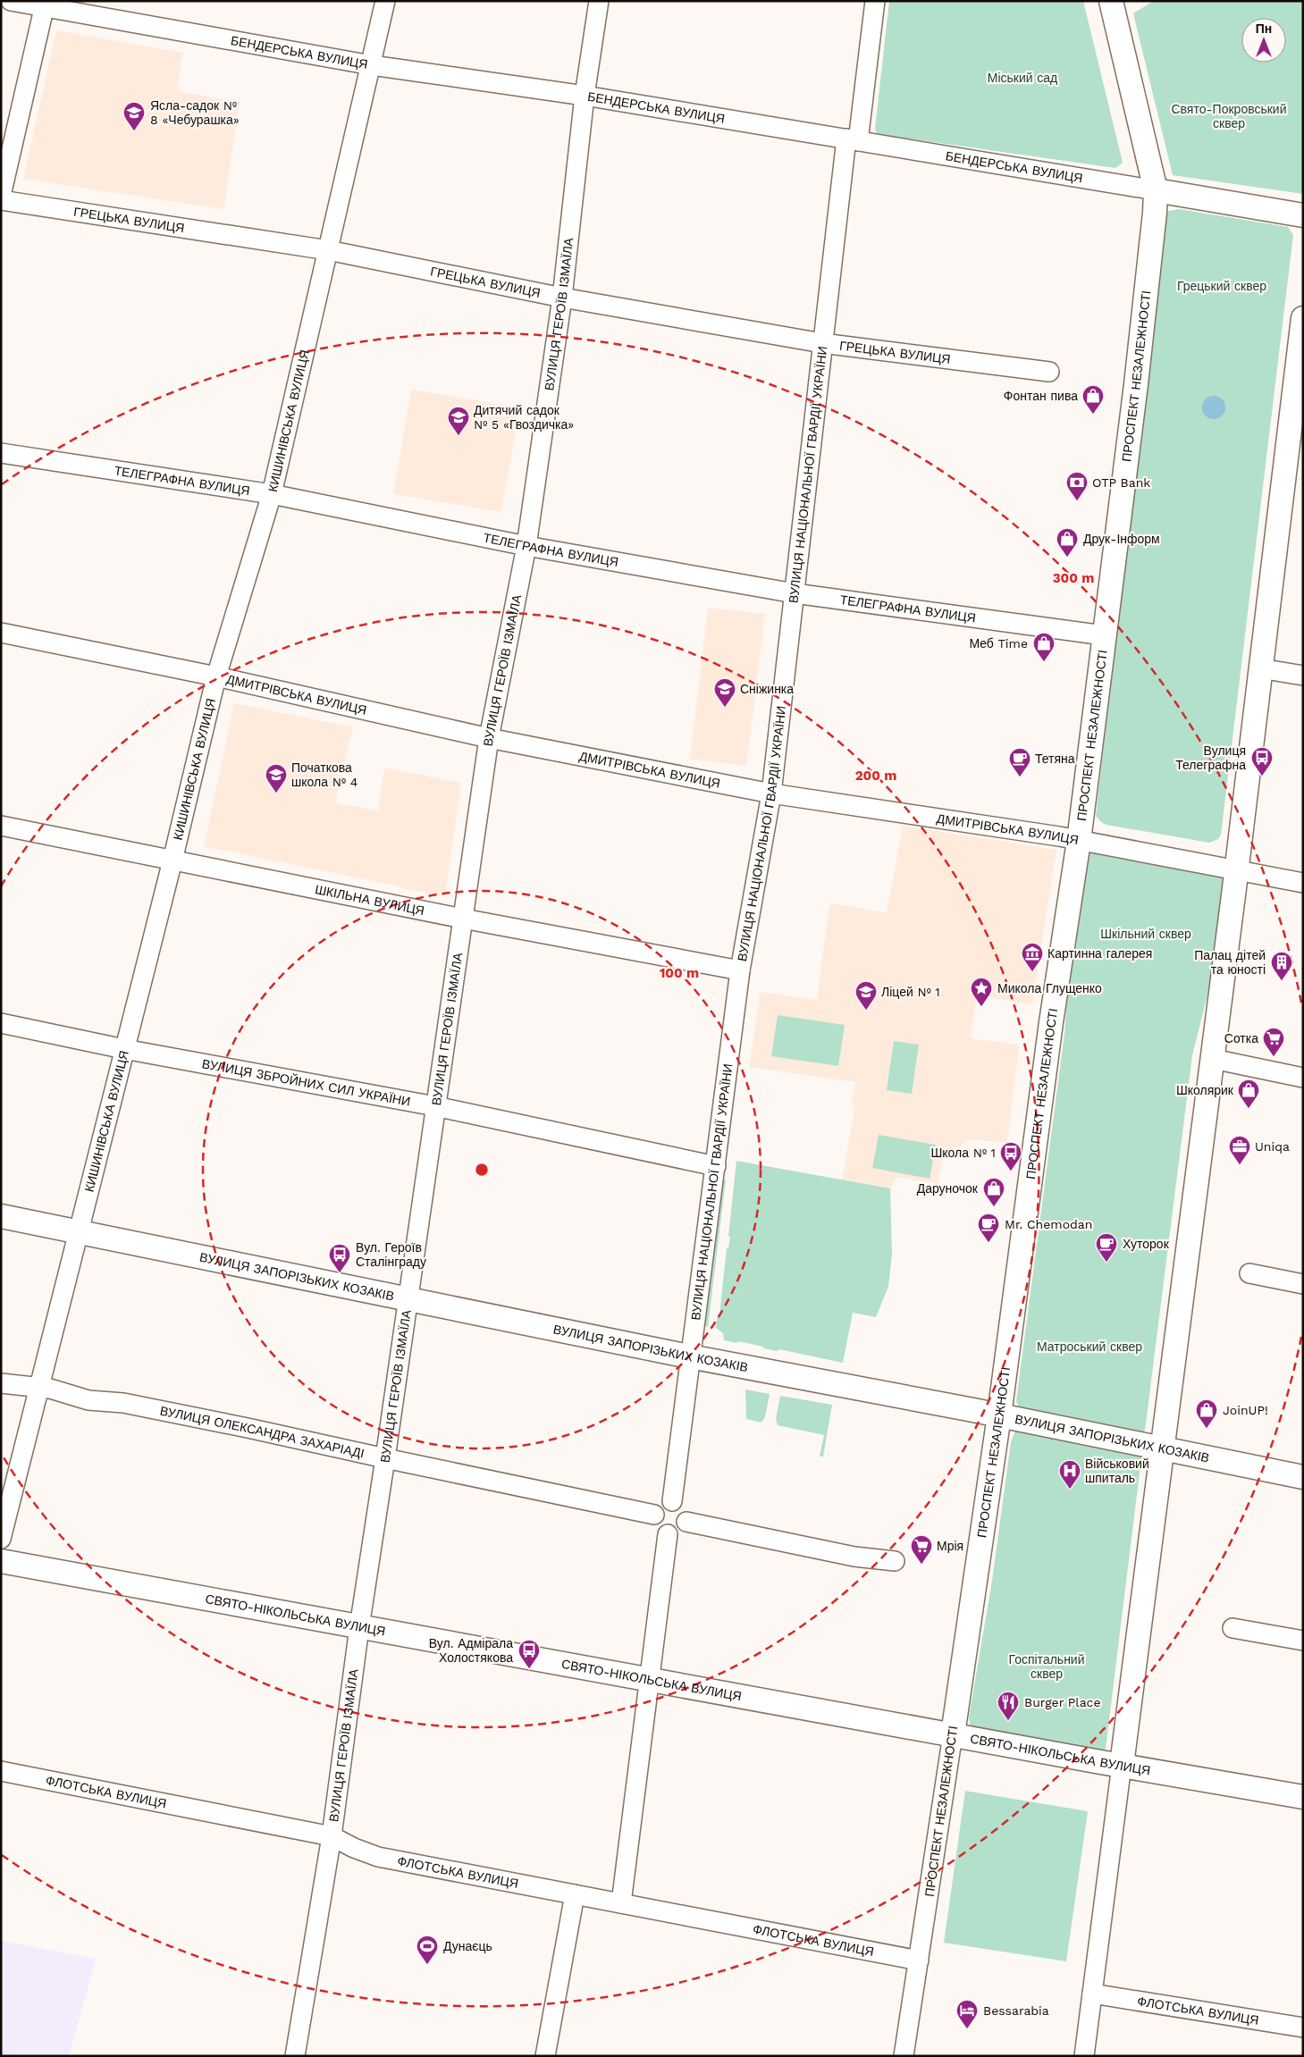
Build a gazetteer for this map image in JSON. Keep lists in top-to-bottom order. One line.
{"streets":{"main road":["БЕНДЕРСЬКА ВУЛИЦЯ","ПРОСПЕКТ НЕЗАЛЕЖНОСТІ","ВУЛИЦЯ ЗАПОРІЗЬКИХ КОЗАКІВ","СВЯТО-НІКОЛЬСЬКА ВУЛИЦЯ"],"street":["ГРЕЦЬКА ВУЛИЦЯ","ВУЛИЦЯ ГЕРОЇВ ІЗМАЇЛА","КИШИНІВСЬКА ВУЛИЦЯ","ВУЛИЦЯ НАЦІОНАЛЬНОЇ ГВАРДІЇ УКРАЇНИ","ТЕЛЕГРАФНА ВУЛИЦЯ","ДМИТРІВСЬКА ВУЛИЦЯ","ШКІЛЬНА ВУЛИЦЯ","ВУЛИЦЯ ЗБРОЙНИХ СИЛ УКРАЇНИ","ВУЛИЦЯ ОЛЕКСАНДРА ЗАХАРІАДІ","ФЛОТСЬКА ВУЛИЦЯ"]},"crossings":[["БЕНДЕРСЬКА ВУЛИЦЯ","ВУЛИЦЯ ГЕРОЇВ ІЗМАЇЛА"],["БЕНДЕРСЬКА ВУЛИЦЯ","ПРОСПЕКТ НЕЗАЛЕЖНОСТІ"],["БЕНДЕРСЬКА ВУЛИЦЯ","КИШИНІВСЬКА ВУЛИЦЯ"],["БЕНДЕРСЬКА ВУЛИЦЯ","ВУЛИЦЯ НАЦІОНАЛЬНОЇ ГВАРДІЇ УКРАЇНИ"],["ГРЕЦЬКА ВУЛИЦЯ","ВУЛИЦЯ ГЕРОЇВ ІЗМАЇЛА"],["ГРЕЦЬКА ВУЛИЦЯ","КИШИНІВСЬКА ВУЛИЦЯ"],["ГРЕЦЬКА ВУЛИЦЯ","ВУЛИЦЯ НАЦІОНАЛЬНОЇ ГВАРДІЇ УКРАЇНИ"],["ВУЛИЦЯ ГЕРОЇВ ІЗМАЇЛА","ТЕЛЕГРАФНА ВУЛИЦЯ"],["ВУЛИЦЯ ГЕРОЇВ ІЗМАЇЛА","ДМИТРІВСЬКА ВУЛИЦЯ"],["ВУЛИЦЯ ГЕРОЇВ ІЗМАЇЛА","ШКІЛЬНА ВУЛИЦЯ"],["ВУЛИЦЯ ГЕРОЇВ ІЗМАЇЛА","ВУЛИЦЯ ЗБРОЙНИХ СИЛ УКРАЇНИ"],["ВУЛИЦЯ ГЕРОЇВ ІЗМАЇЛА","ВУЛИЦЯ ЗАПОРІЗЬКИХ КОЗАКІВ"],["ВУЛИЦЯ ГЕРОЇВ ІЗМАЇЛА","ВУЛИЦЯ ОЛЕКСАНДРА ЗАХАРІАДІ"],["ВУЛИЦЯ ГЕРОЇВ ІЗМАЇЛА","СВЯТО-НІКОЛЬСЬКА ВУЛИЦЯ"],["ВУЛИЦЯ ГЕРОЇВ ІЗМАЇЛА","ФЛОТСЬКА ВУЛИЦЯ"],["ПРОСПЕКТ НЕЗАЛЕЖНОСТІ","ТЕЛЕГРАФНА ВУЛИЦЯ"],["ПРОСПЕКТ НЕЗАЛЕЖНОСТІ","ДМИТРІВСЬКА ВУЛИЦЯ"],["ПРОСПЕКТ НЕЗАЛЕЖНОСТІ","ВУЛИЦЯ ЗАПОРІЗЬКИХ КОЗАКІВ"],["ПРОСПЕКТ НЕЗАЛЕЖНОСТІ","СВЯТО-НІКОЛЬСЬКА ВУЛИЦЯ"],["ПРОСПЕКТ НЕЗАЛЕЖНОСТІ","ФЛОТСЬКА ВУЛИЦЯ"],["КИШИНІВСЬКА ВУЛИЦЯ","ТЕЛЕГРАФНА ВУЛИЦЯ"],["КИШИНІВСЬКА ВУЛИЦЯ","ДМИТРІВСЬКА ВУЛИЦЯ"],["КИШИНІВСЬКА ВУЛИЦЯ","ШКІЛЬНА ВУЛИЦЯ"],["КИШИНІВСЬКА ВУЛИЦЯ","ВУЛИЦЯ ЗБРОЙНИХ СИЛ УКРАЇНИ"],["КИШИНІВСЬКА ВУЛИЦЯ","ВУЛИЦЯ ЗАПОРІЗЬКИХ КОЗАКІВ"],["КИШИНІВСЬКА ВУЛИЦЯ","ВУЛИЦЯ ОЛЕКСАНДРА ЗАХАРІАДІ"],["ВУЛИЦЯ НАЦІОНАЛЬНОЇ ГВАРДІЇ УКРАЇНИ","ТЕЛЕГРАФНА ВУЛИЦЯ"],["ВУЛИЦЯ НАЦІОНАЛЬНОЇ ГВАРДІЇ УКРАЇНИ","ДМИТРІВСЬКА ВУЛИЦЯ"],["ВУЛИЦЯ НАЦІОНАЛЬНОЇ ГВАРДІЇ УКРАЇНИ","ШКІЛЬНА ВУЛИЦЯ"],["ВУЛИЦЯ НАЦІОНАЛЬНОЇ ГВАРДІЇ УКРАЇНИ","ВУЛИЦЯ ЗБРОЙНИХ СИЛ УКРАЇНИ"],["ВУЛИЦЯ НАЦІОНАЛЬНОЇ ГВАРДІЇ УКРАЇНИ","ВУЛИЦЯ ЗАПОРІЗЬКИХ КОЗАКІВ"]],"parks":["Міський сад","Свято-Покровський сквер","Грецький сквер","Шкільний сквер","Матроський сквер","Госпітальний сквер"],"places":{"school or university":["Ясла-садок № 8 «Чебурашка»","Дитячий садок № 5 «Гвоздичка»","Сніжинка","Початкова школа № 4","Ліцей № 1"],"shop":["Фонтан пива","Друк-Інформ","Меб Time","Школярик","Даруночок","JoinUP!"],"bank":["OTP Bank"],"bus stop":["Вулиця Телеграфна","Школа № 1","Вул. Героїв Сталінграду","Вул. Адмірала Холостякова"],"cafe":["Тетяна","Mr. Chemodan","Хуторок"],"museum":["Картинна галерея"],"building":["Палац дітей та юності"],"place":["Микола Глущенко"],"supermarket":["Сотка","Мрія"],"office":["Uniqa"],"hospital":["Військовий шпиталь"],"restaurant":["Burger Place"],"sports":["Дунаєць"],"hotel":["Bessarabia"]},"north":"top","rings":["300 m","200 m","100 m"]}
